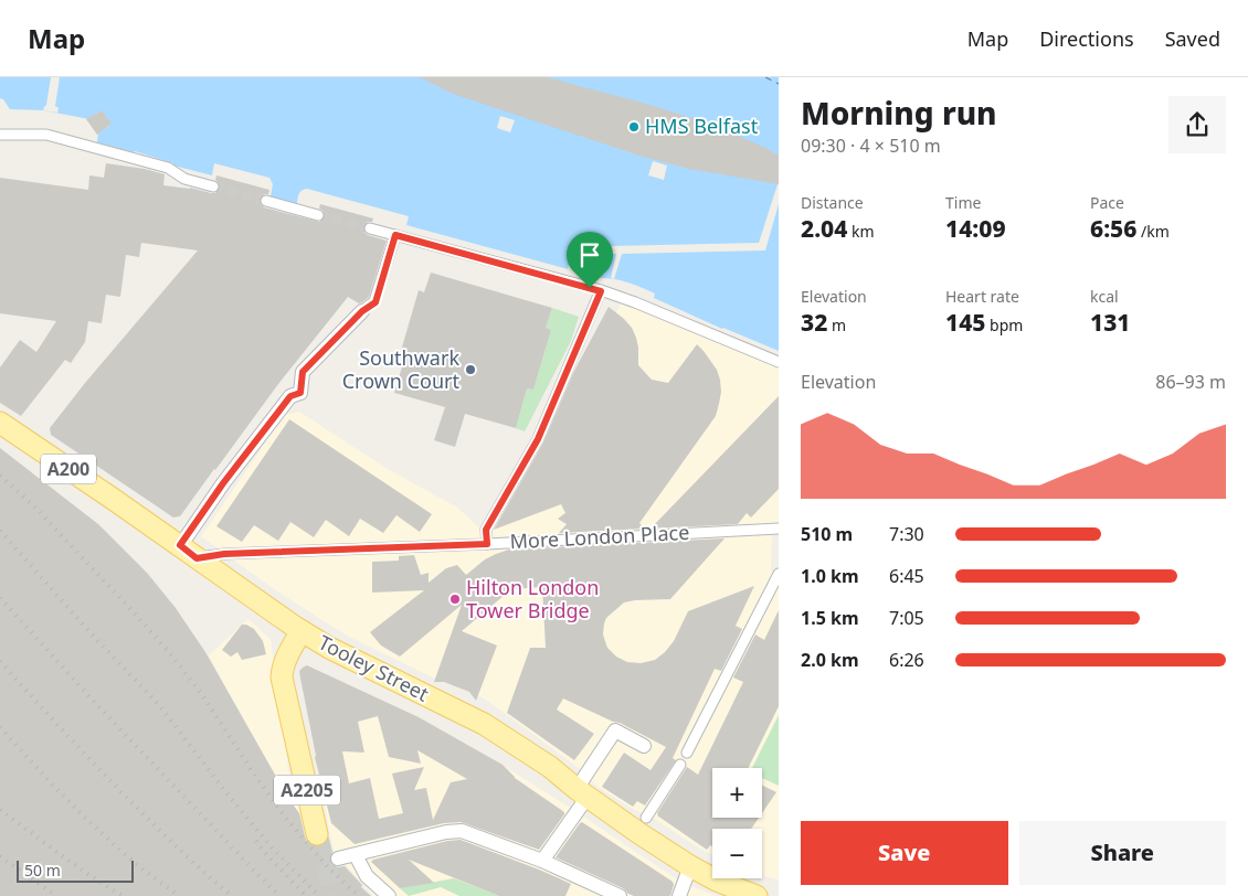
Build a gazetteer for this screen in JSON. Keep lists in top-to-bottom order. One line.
{"streets":{"main road":["A200","Tooley Street","A2205"],"street":["More London Place"]},"crossings":[["More London Place","Tooley Street"],["Tooley Street","A2205"]],"places":["HMS Belfast","Southwark Crown Court","Hilton London Tower Bridge"],"scale_bar":"50 m","page":{"header":"Map","nav":["Map","Directions","Saved"],"heading":["Morning run","09:30 · 4 × 510 m"],"stats":[["Distance","2.04 km"],["Time","14:09"],["Pace","6:56 /km"],["Elevation","32 m"],["Heart rate","145 bpm"],["kcal","131"]],"chart":["Elevation","86–93 m"],"list":[{"name":"510 m","note":"7:30"},{"name":"1.0 km","note":"6:45"},{"name":"1.5 km","note":"7:05"},{"name":"2.0 km","note":"6:26"}],"map_buttons":["+","−"],"buttons":["Save","Share"],"scale":"50 m"}}
